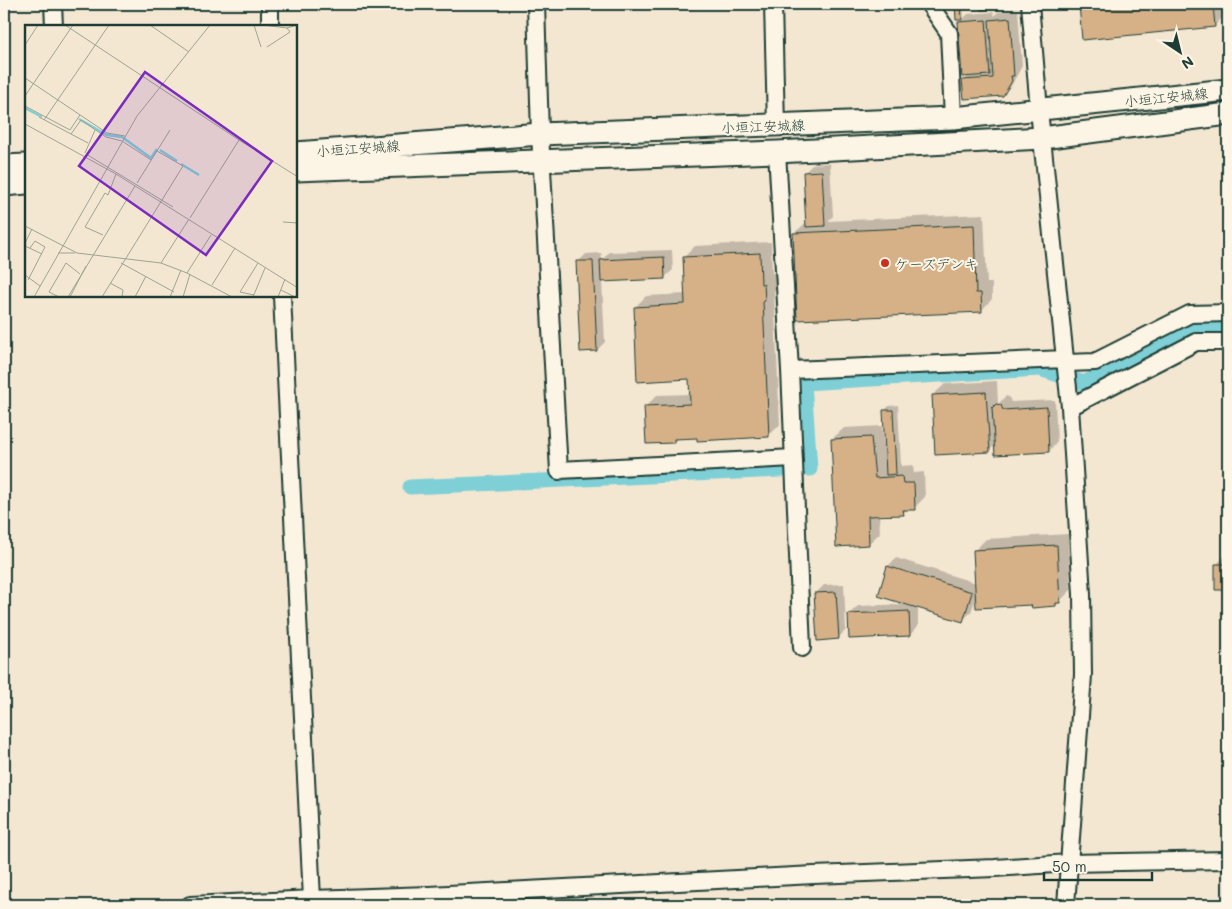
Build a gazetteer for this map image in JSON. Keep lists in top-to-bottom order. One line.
{"streets":{"main road":["小垣江安城線"]},"places":["ケーズデンキ"],"scale_bar":"50 m","north":"bottom right"}
